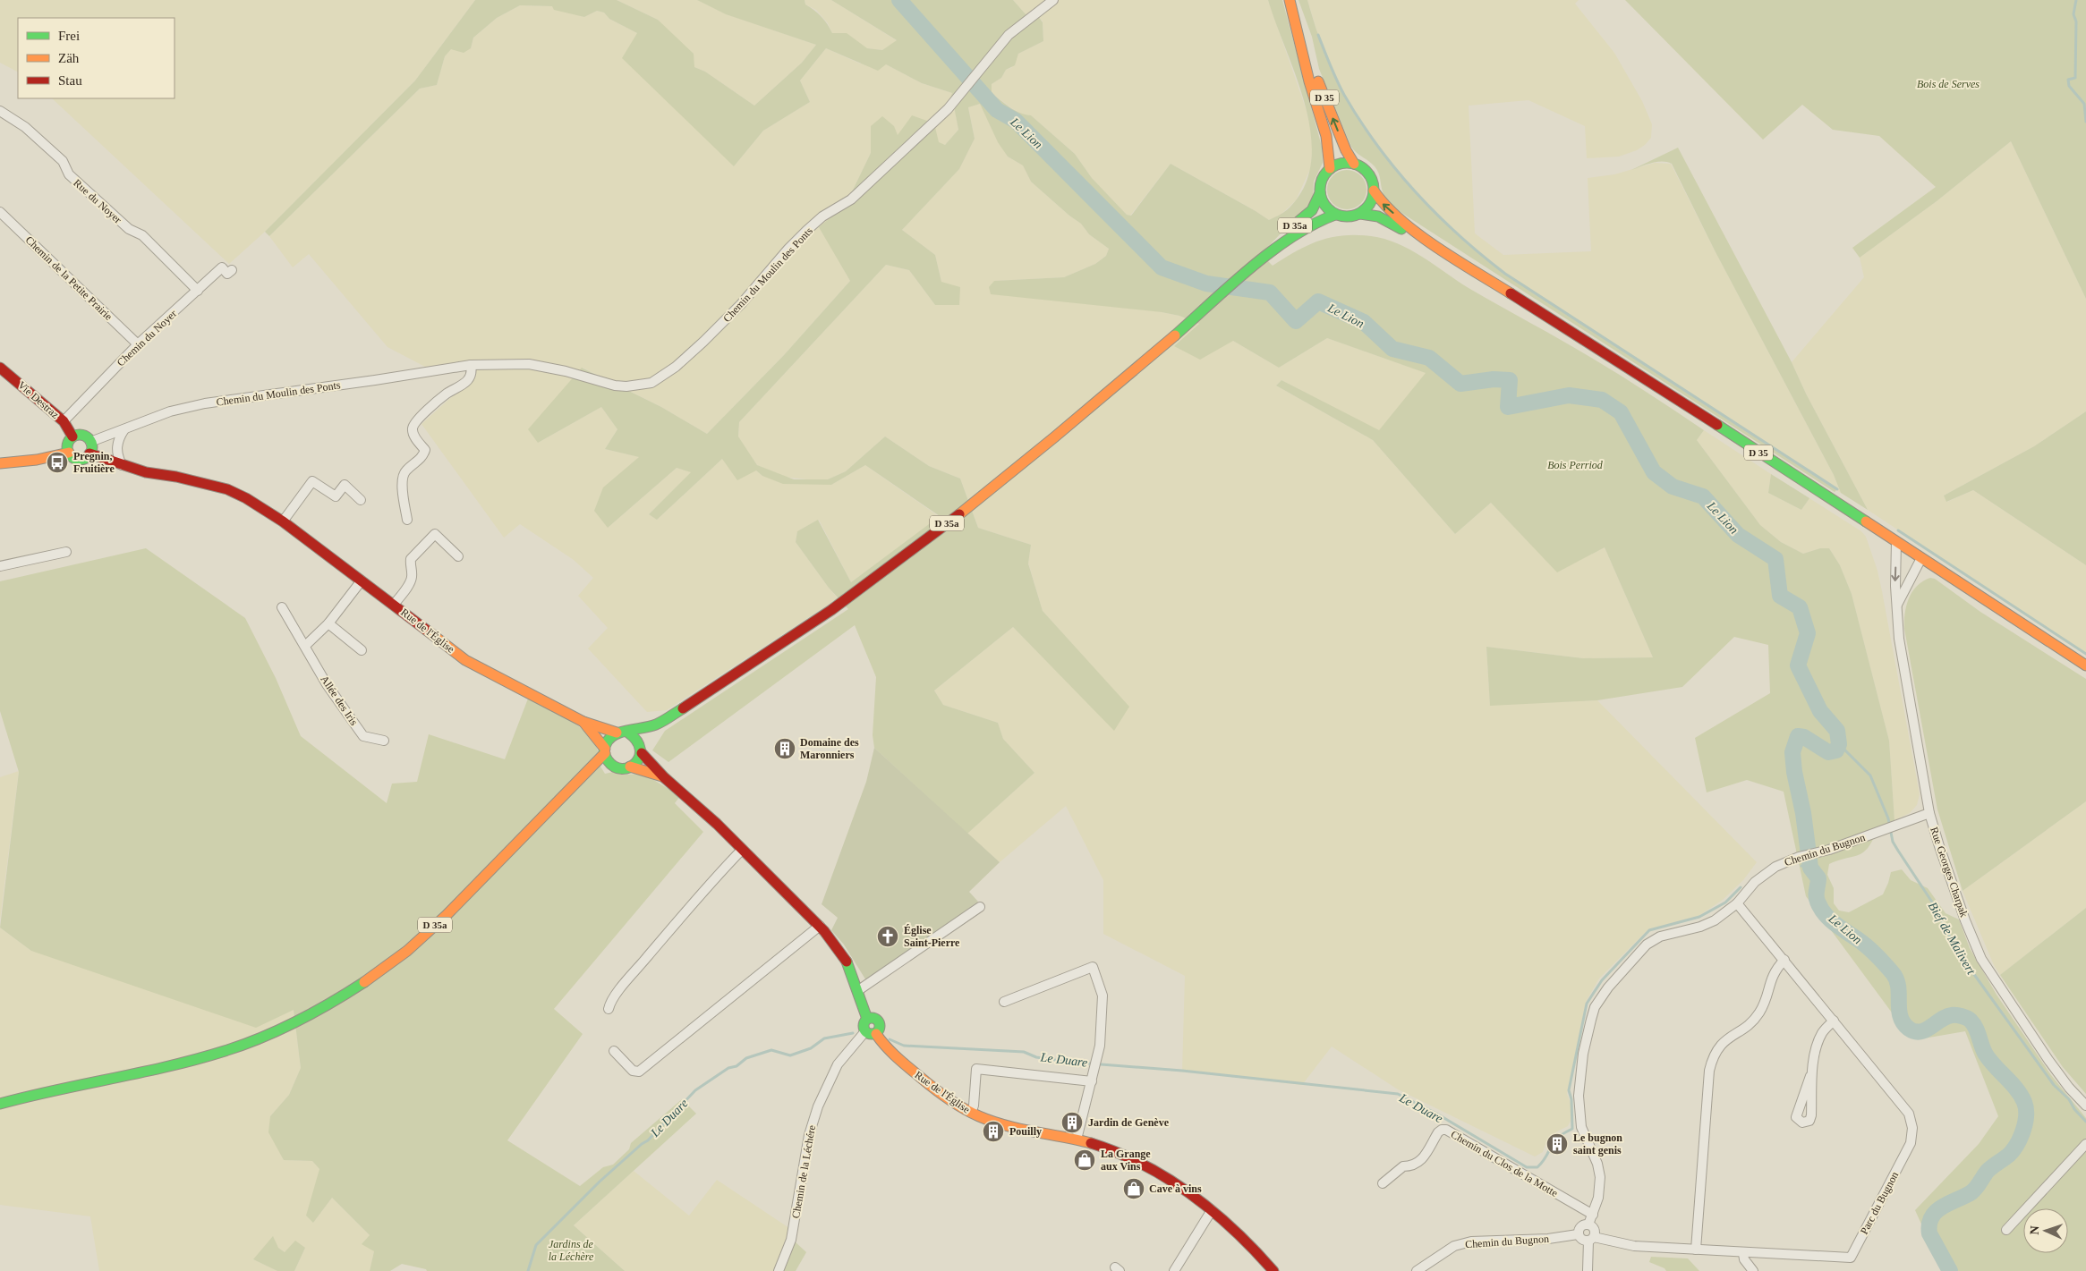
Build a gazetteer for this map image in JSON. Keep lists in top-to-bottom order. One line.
{"streets":{"main road":["D 35","D 35a","Vie Destraz","Rue de l'Église"],"street":["Rue du Noyer","Chemin du Moulin des Ponts","Chemin de la Petite Prairie","Chemin du Noyer","Allée des Iris","Chemin du Bugnon","Rue Georges Charpak","Chemin du Clos de la Motte","Chemin de la Léchére","Parc du Bugnon"]},"crossings":[["D 35","D 35a"],["D 35","Rue Georges Charpak"],["Rue du Noyer","Chemin du Noyer"],["D 35a","Rue de l'Église"],["Chemin du Moulin des Ponts","Vie Destraz"],["Chemin du Moulin des Ponts","Rue de l'Église"],["Chemin de la Petite Prairie","Chemin du Noyer"],["Chemin du Noyer","Vie Destraz"],["Vie Destraz","Rue de l'Église"],["Rue de l'Église","Chemin de la Léchére"],["Chemin du Bugnon","Rue Georges Charpak"],["Chemin du Bugnon","Chemin du Clos de la Motte"],["Chemin du Bugnon","Parc du Bugnon"]],"water":["Le Lion","Bief de Malivert","Le Duare"],"parks":["Bois de Serves","Bois Perriod","Jardins de la Léchère"],"places":{"bus stop":["Pregnin, Fruitière"],"building":["Domaine des Maronniers","Jardin de Genève","Pouilly","Le bugnon saint genis"],"church":["Église Saint-Pierre"],"shop":["La Grange aux Vins","Cave à vins"]},"legend":["Frei","Zäh","Stau"],"north":"left"}
